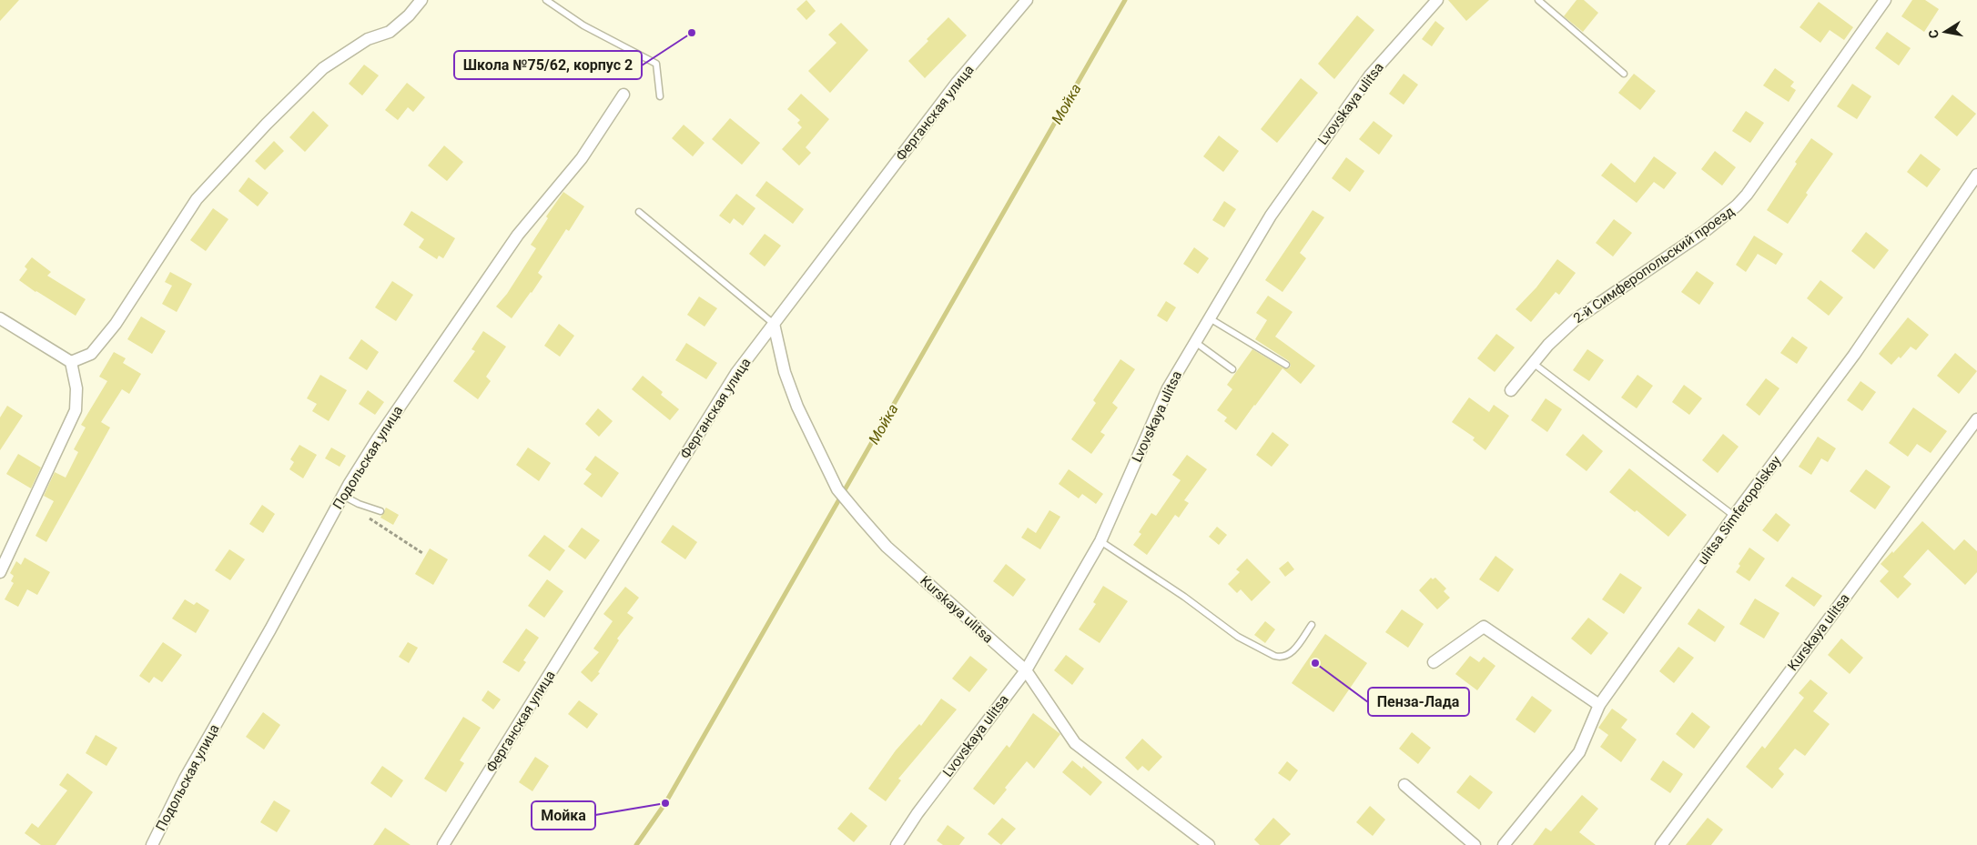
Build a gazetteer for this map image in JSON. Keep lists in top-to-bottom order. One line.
{"streets":{"street":["Lvovskaya ulitsa","Ферганская улица","2-й Симферопольский проезд","Подольская улица","ulitsa Simferopolskay","Kurskaya ulitsa"]},"crossings":[["Lvovskaya ulitsa","Kurskaya ulitsa"],["Ферганская улица","Kurskaya ulitsa"]],"water":["Мойка"],"places":["Школа №75/62, корпус 2","Пенза-Лада","Мойка"],"north":"left"}
